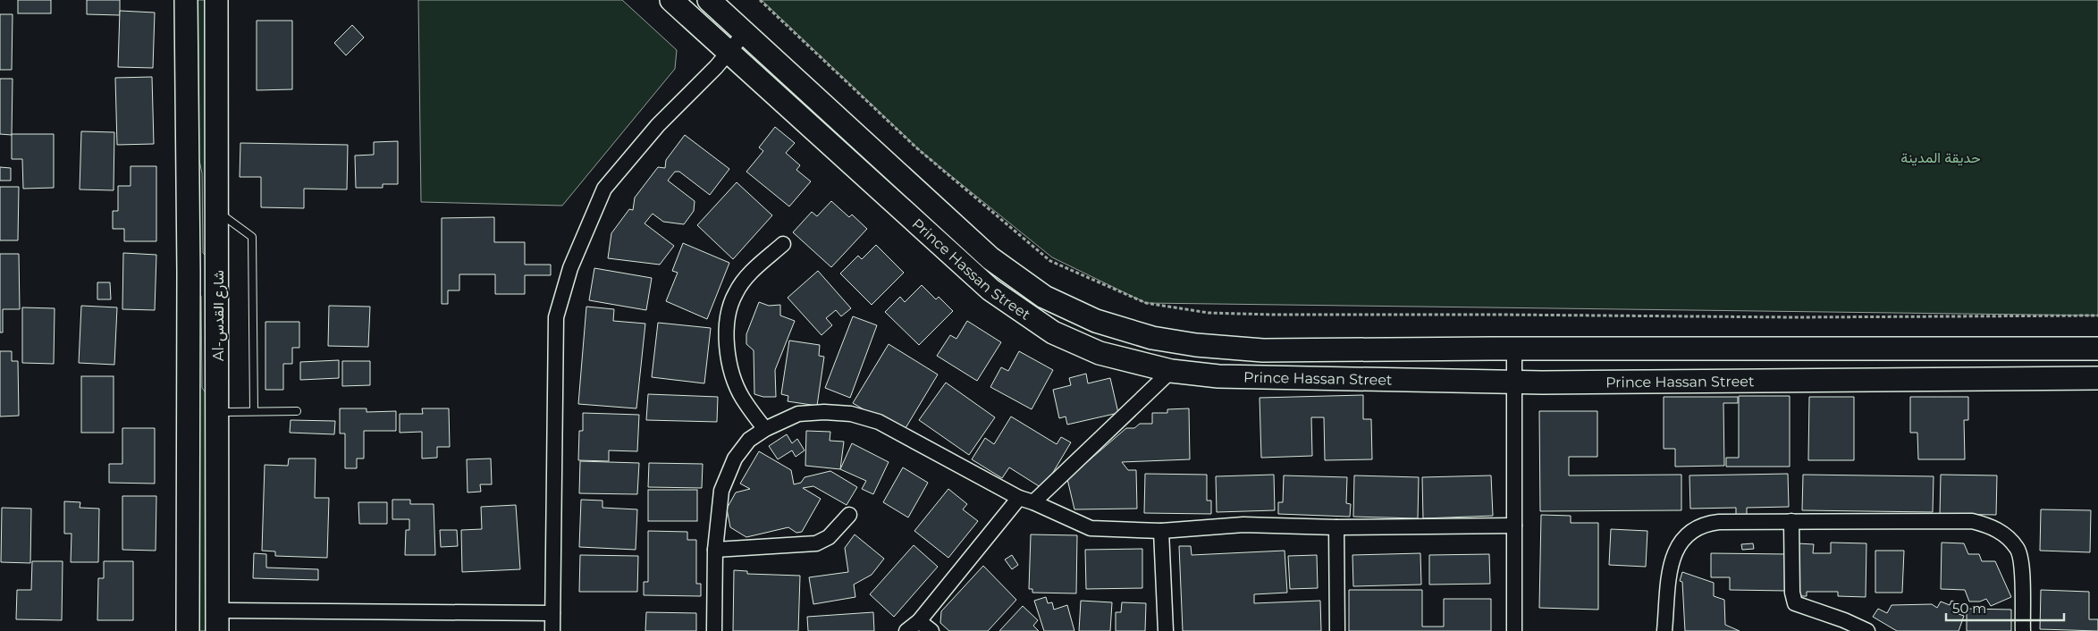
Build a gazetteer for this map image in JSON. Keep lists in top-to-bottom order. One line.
{"streets":{"main road":["Prince Hassan Street","Al-شارع القدس"]},"parks":["حديقة المدينة"],"scale_bar":"50 m"}
